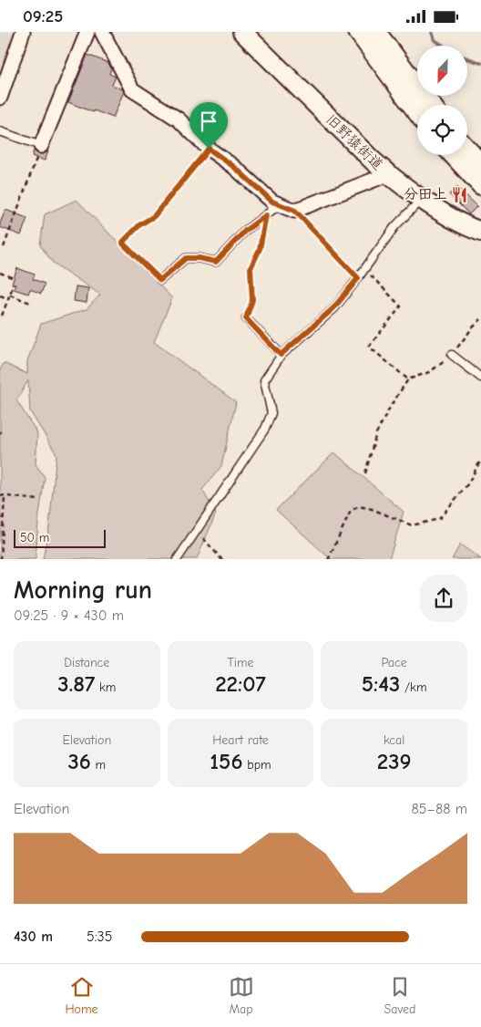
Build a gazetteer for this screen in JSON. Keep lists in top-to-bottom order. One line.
{"streets":{"street":["旧野猿街道"]},"places":{"restaurant":["分田上"]},"scale_bar":"50 m","north":"bottom","page":{"status":"09:25","scale":"50 m","heading":["Morning run","09:25 · 9 × 430 m"],"stats":[["Distance","3.87 km"],["Time","22:07"],["Pace","5:43 /km"],["Elevation","36 m"],["Heart rate","156 bpm"],["kcal","239"]],"chart":["Elevation","85–88 m"],"list":[{"name":"430 m","note":"5:35"}],"tabs":["Home","Map","Saved"]}}
